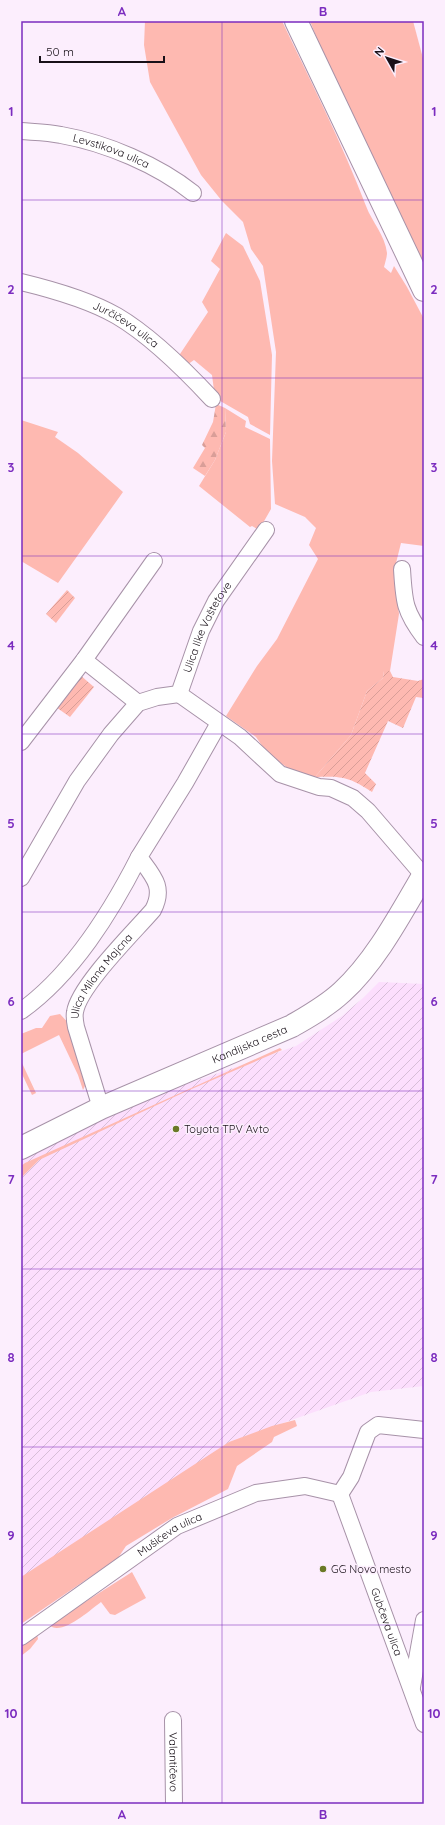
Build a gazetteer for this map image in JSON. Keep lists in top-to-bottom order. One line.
{"streets":{"main road":["Kandijska cesta"],"street":["Levstikova ulica","Jurčičeva ulica","Ulica Ilke Vaštetove","Ulica Milana Majcna","Mušičeva ulica","Gubčeva ulica","Valantičevo"]},"crossings":[["Ulica Milana Majcna","Kandijska cesta"],["Mušičeva ulica","Gubčeva ulica"]],"places":["Toyota TPV Avto","GG Novo mesto"],"scale_bar":"50 m","north":"top left","grid":{"columns":["A","B"],"rows":["1","2","3","4","5","6","7","8","9","10"]}}
